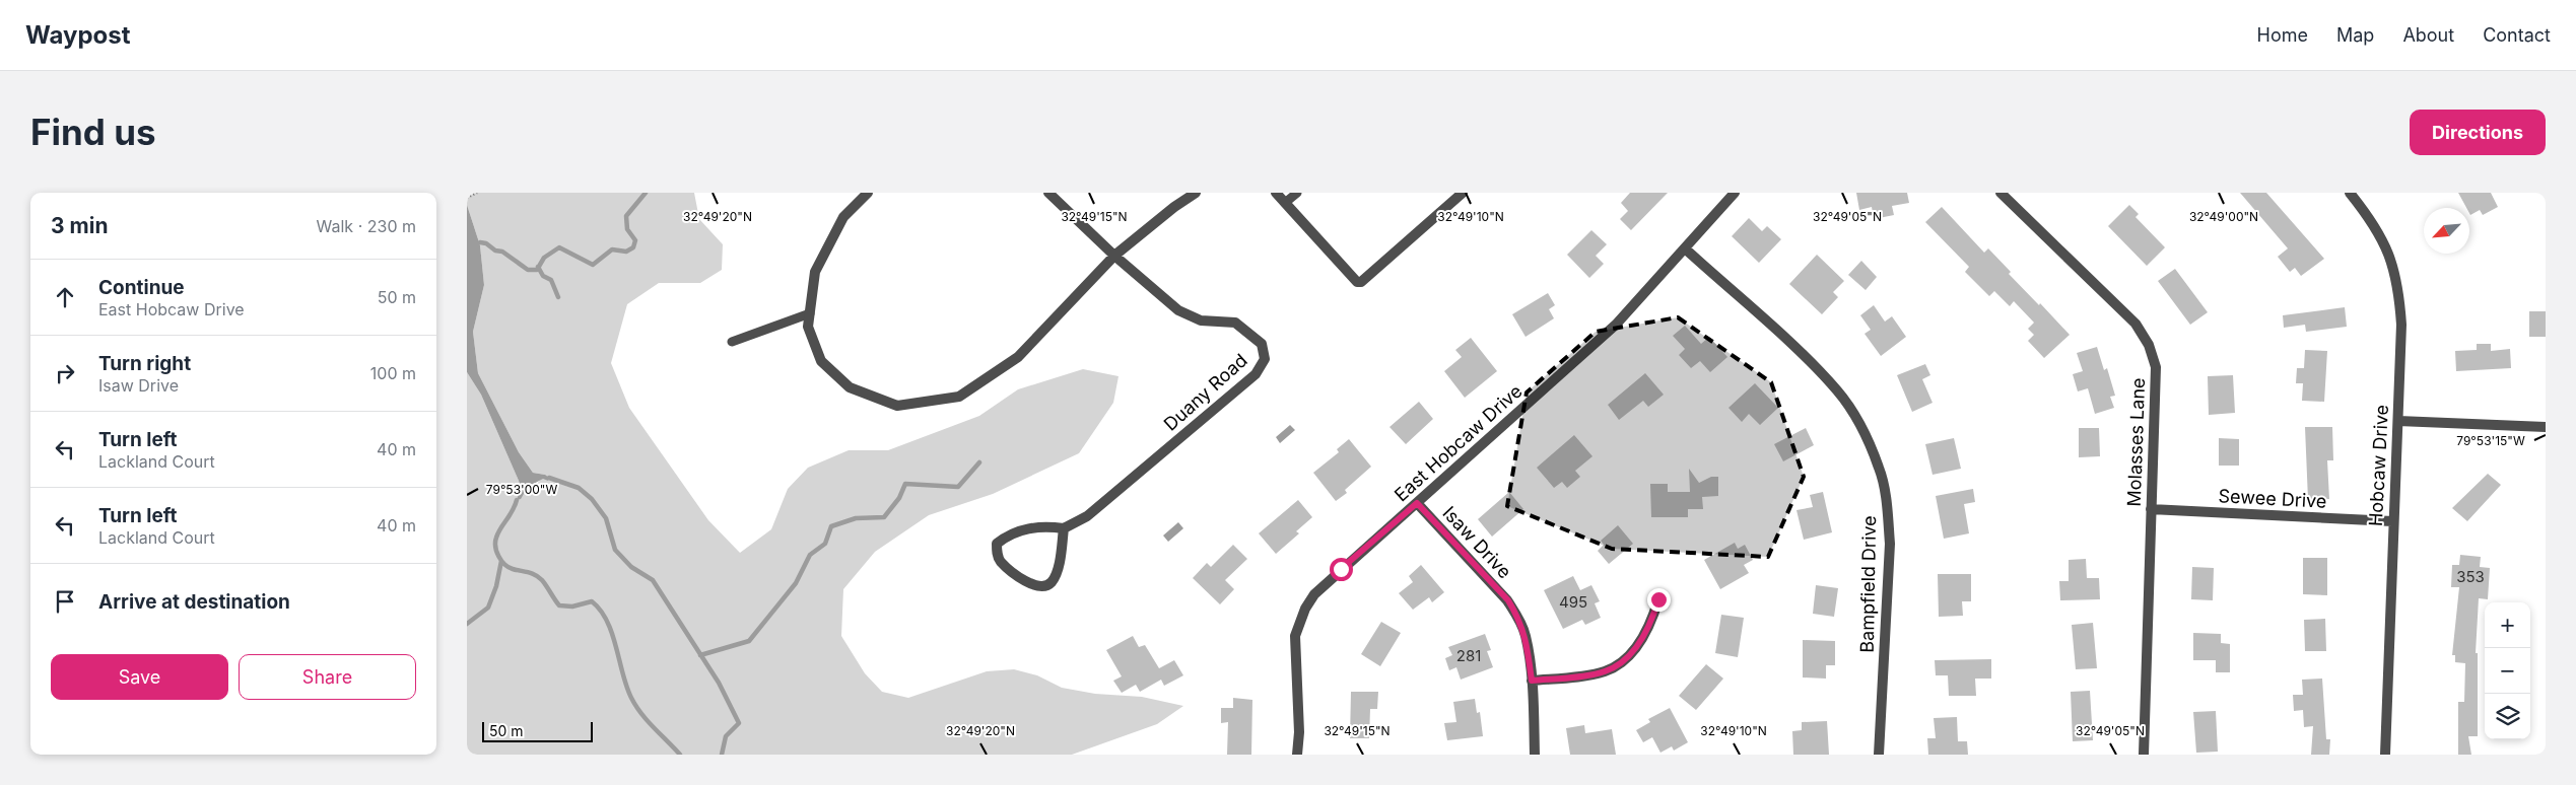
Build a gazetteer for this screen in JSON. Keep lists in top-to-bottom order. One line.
{"streets":{"street":["Duany Road","Molasses Lane","East Hobcaw Drive","Hobcaw Drive","Sewee Drive","Isaw Drive","Bampfield Drive"]},"crossings":[["Molasses Lane","Sewee Drive"],["East Hobcaw Drive","Isaw Drive"],["East Hobcaw Drive","Bampfield Drive"],["Hobcaw Drive","Sewee Drive"]],"house_numbers":["353","495","281"],"scale_bar":"50 m","north":"bottom left","page":{"header":"Waypost","nav":["Home","Map","About","Contact"],"buttons":["Directions",["Save","Share"]],"title":"Find us","heading":["3 min","Walk · 230 m"],"list":[["Continue","East Hobcaw Drive","50 m"],["Turn right","Isaw Drive","100 m"],["Turn left","Lackland Court","40 m"],["Turn left","Lackland Court","40 m"],"Arrive at destination"],"map_buttons":["+","−"],"scale":"50 m"},"coordinates":["32°49'20\"N","32°49'10\"N","32°49'05\"N","32°49'15\"N","32°49'00\"N","79°53'15\"W","79°53'00\"W"]}
